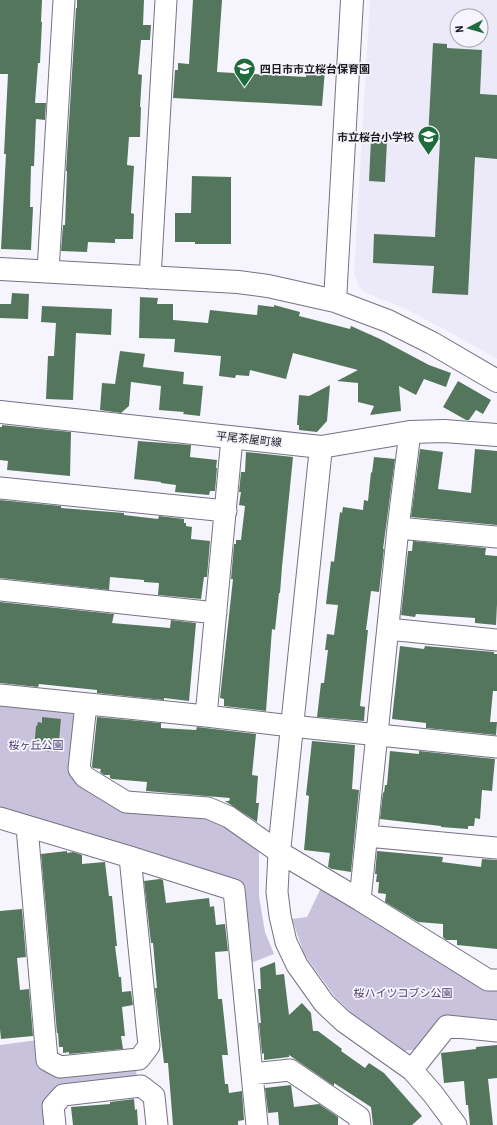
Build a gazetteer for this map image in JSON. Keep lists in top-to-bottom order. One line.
{"streets":{"street":["平尾茶屋町線"]},"parks":["桜ヶ丘公園","桜ハイツコブシ公園"],"places":{"school or university":["四日市市立桜台保育園","市立桜台小学校"]},"north":"left"}
